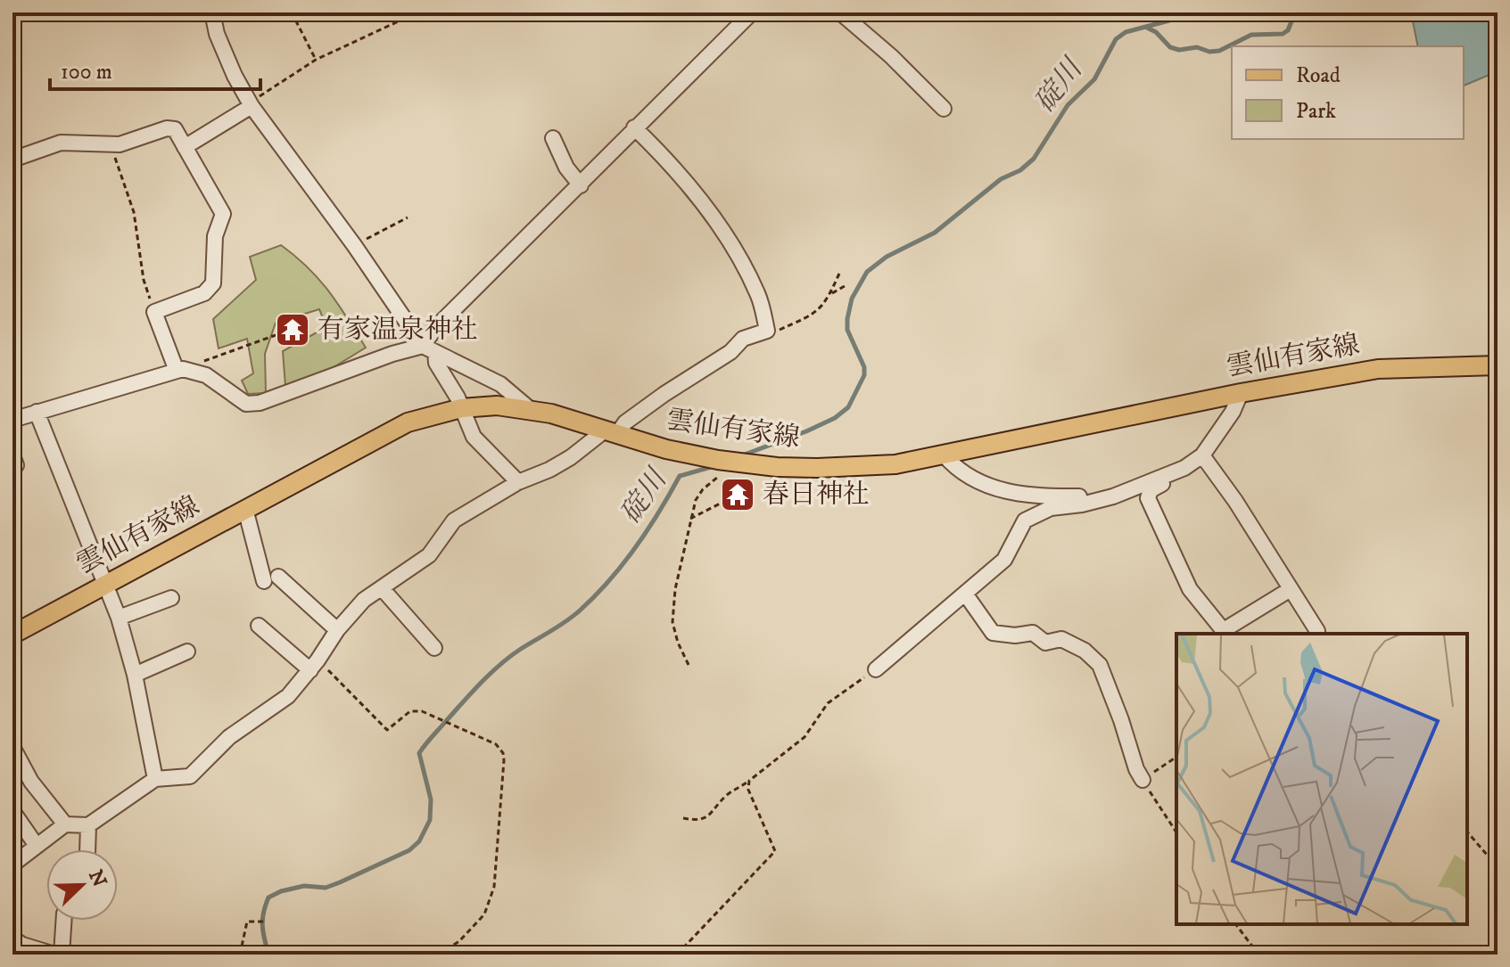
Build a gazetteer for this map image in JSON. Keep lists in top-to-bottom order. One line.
{"streets":{"main road":["雲仙有家線"]},"water":["碇川"],"places":{"temple":["有家温泉神社","春日神社"]},"legend":["Road","Park"],"scale_bar":"100 m","north":"top right"}
